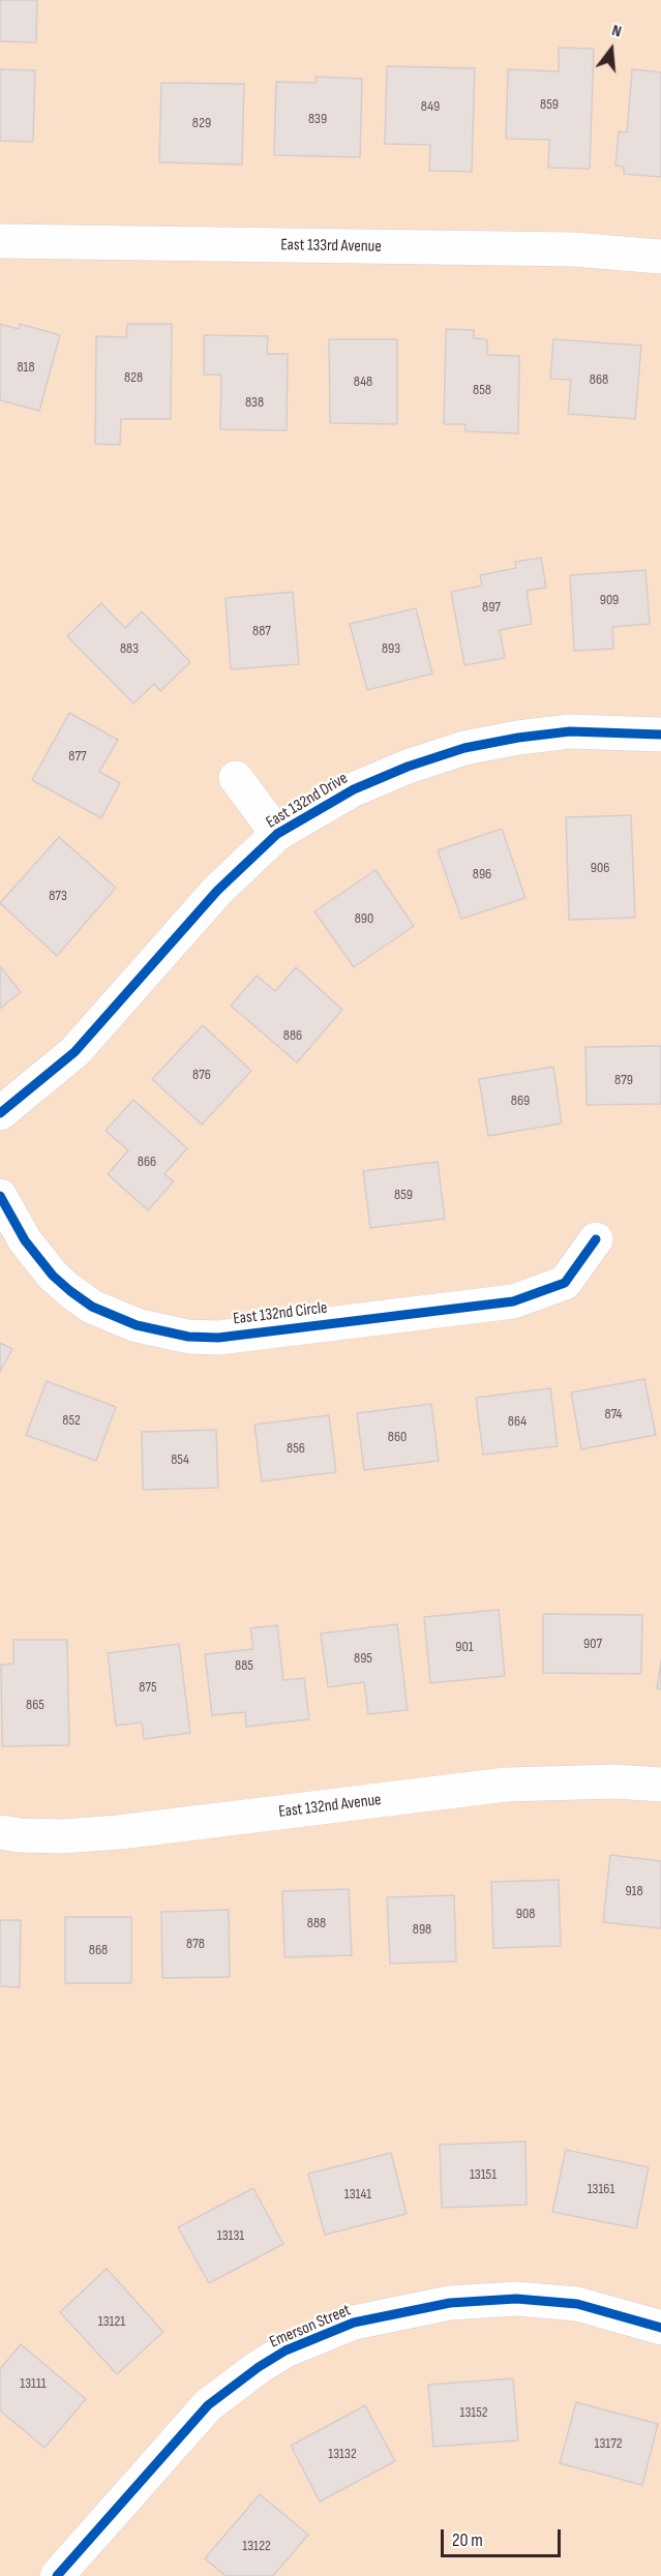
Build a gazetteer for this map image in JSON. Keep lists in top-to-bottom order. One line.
{"streets":{"street":["East 133rd Avenue","East 132nd Drive","East 132nd Circle","East 132nd Avenue","Emerson Street"]},"house_numbers":["859","849","839","829","818","828","868","848","858","838","909","897","887","883","893","877","906","896","873","890","886","876","879","869","866","859","874","852","864","860","856","854","907","901","895","885","875","865","918","908","888","898","878","868","13151","13161","13141","13131","13121","13111","13152","13172","13132","13122"],"scale_bar":"20 m","north":"top"}
